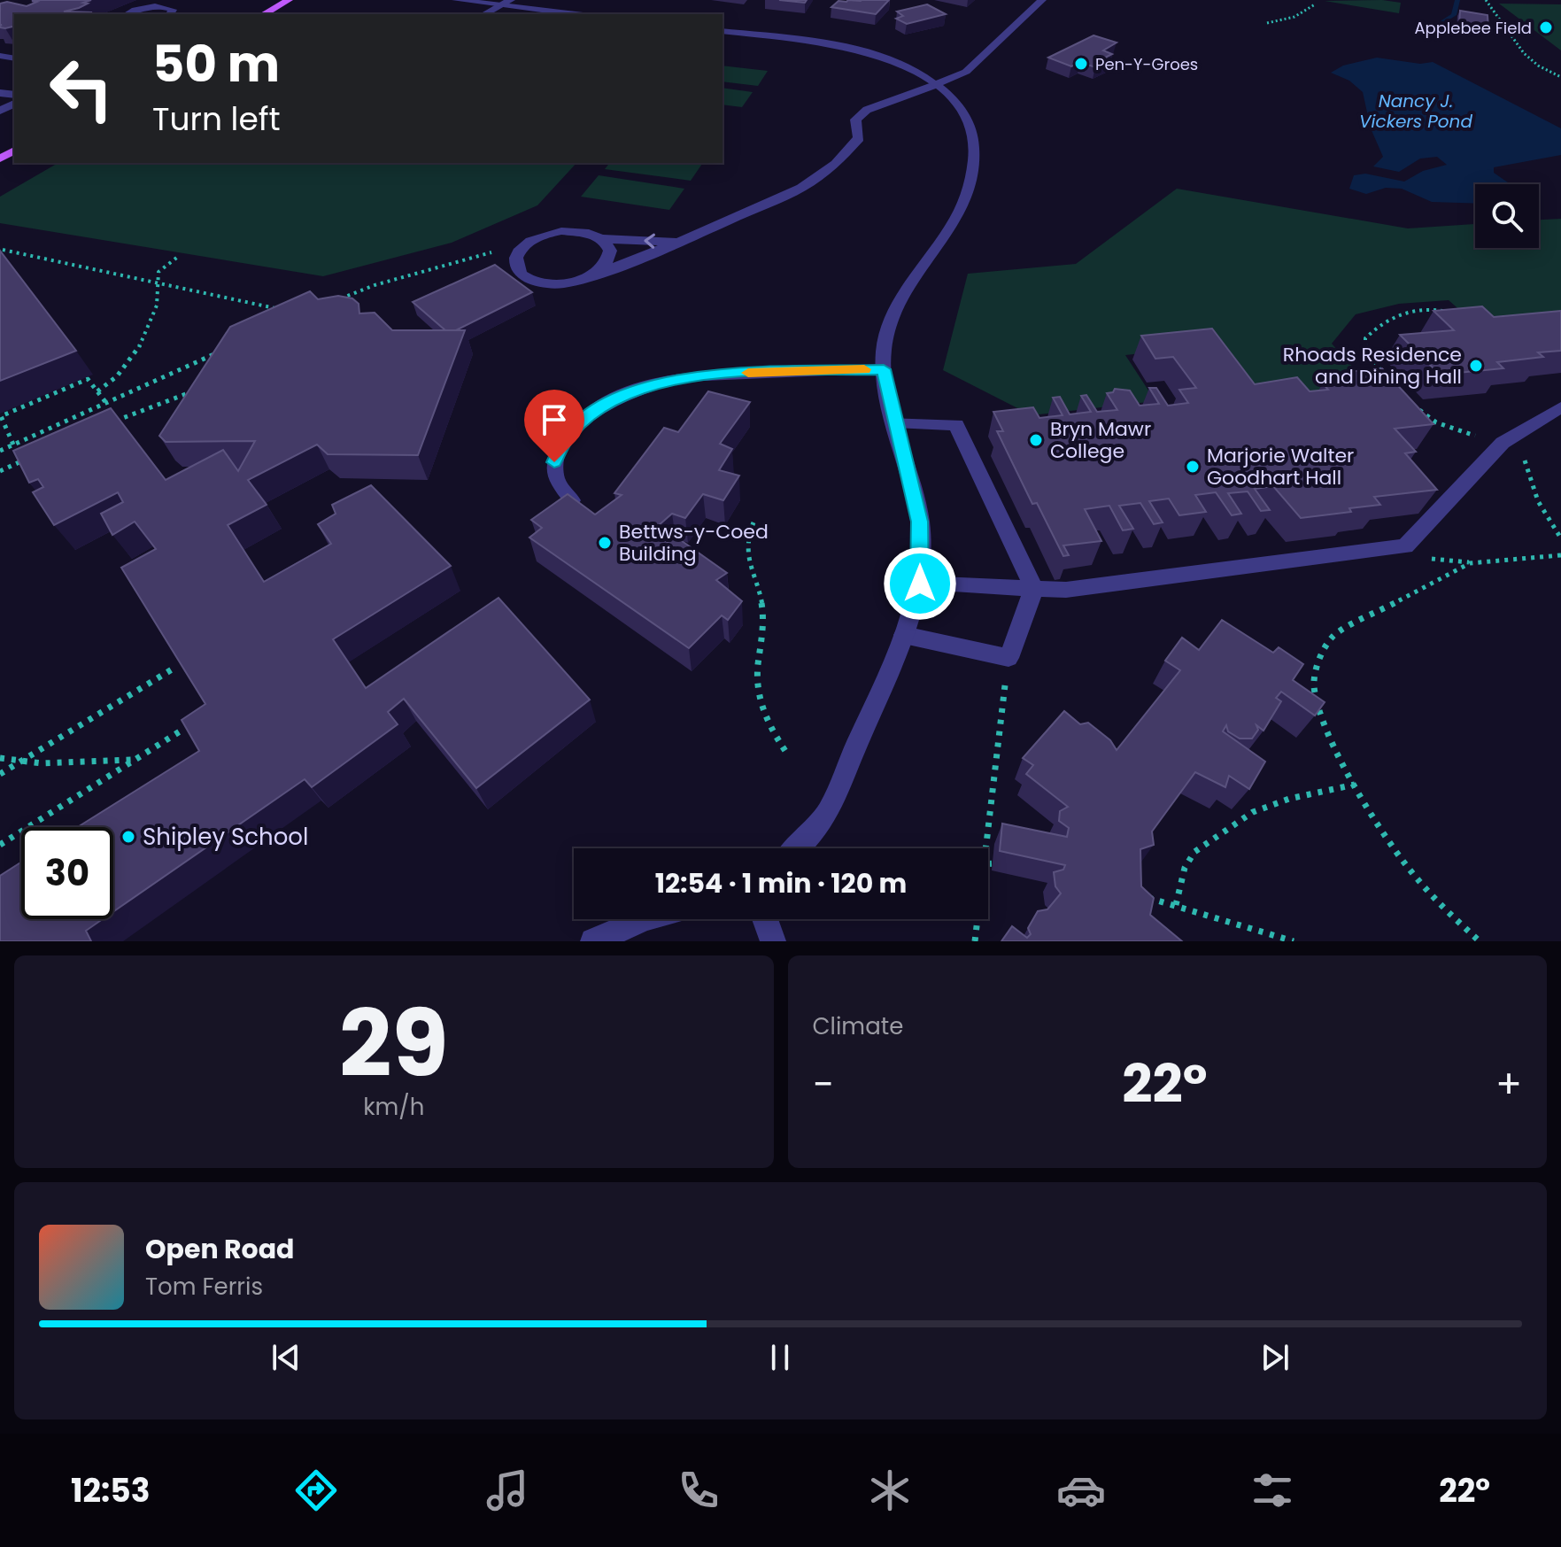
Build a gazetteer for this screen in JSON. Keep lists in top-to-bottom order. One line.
{"water":["Nancy J. Vickers Pond"],"places":["Applebee Field","Pen-Y-Groes","Rhoads Residence and Dining Hall","Bryn Mawr College","Marjorie Walter Goodhart Hall","Bettws-y-Coed Building","Shipley School"],"page":{"turn":["50 m","Turn left"],"limit":"30","trip":"12:54 · 1 min · 120 m","tile":[["29","km/h"],"Climate"],"heat":["−","22°","+"],"song":["Open Road","Tom Ferris"],"tabs":["12:53","22°"]}}
